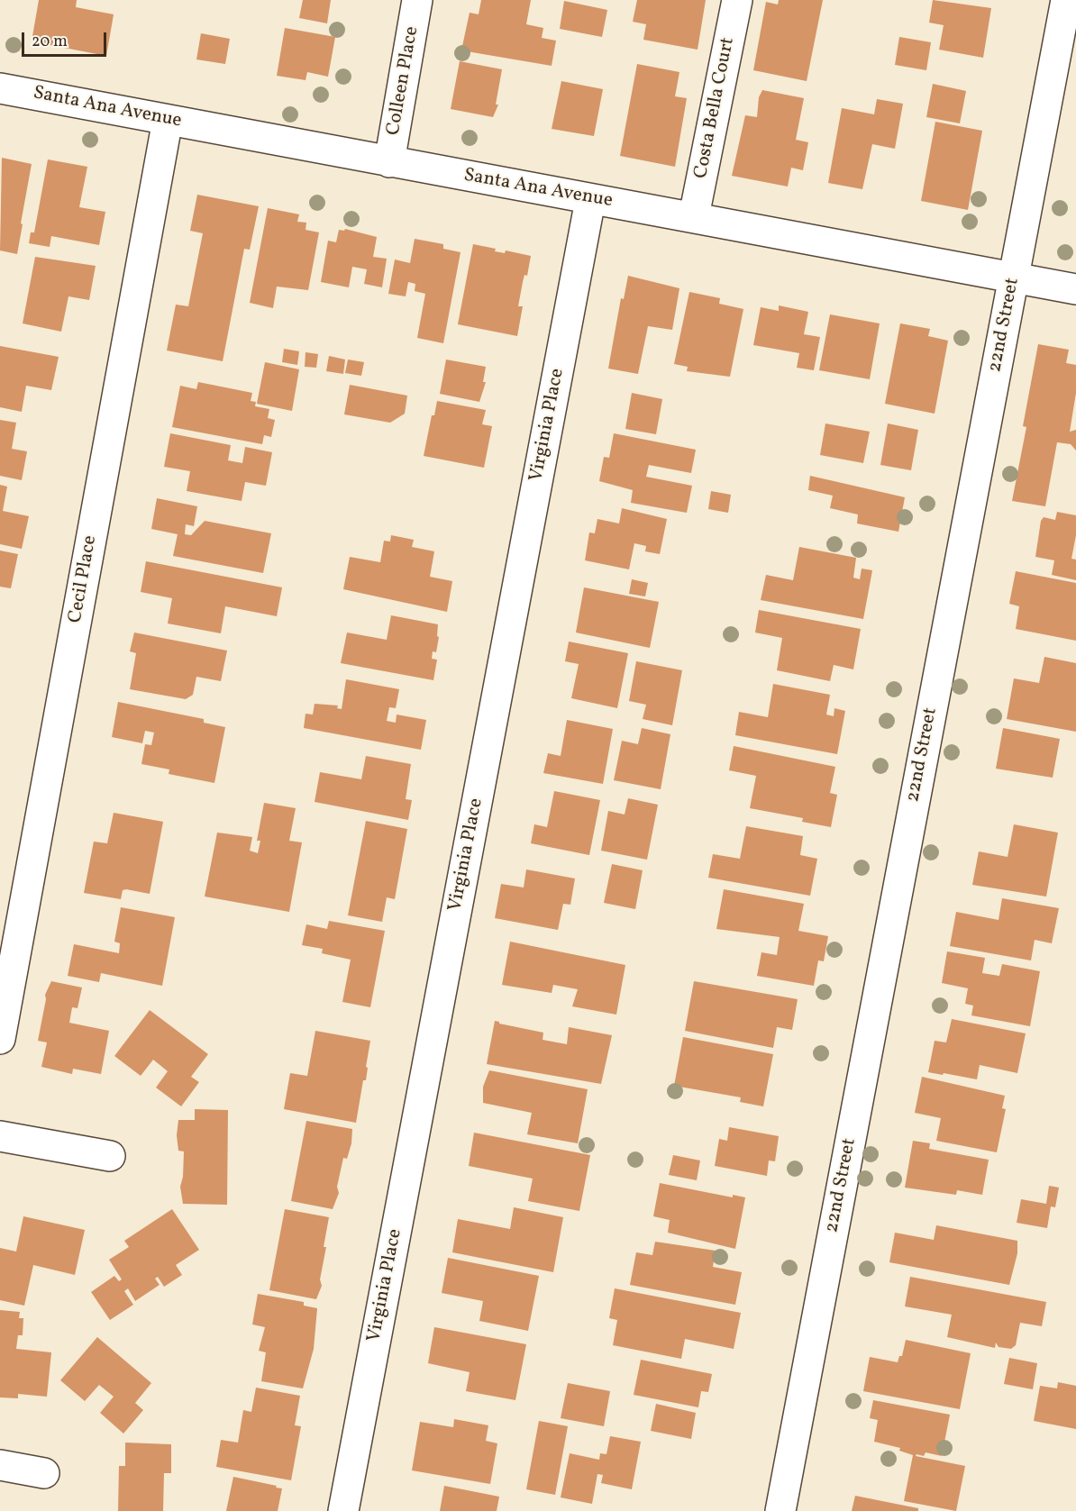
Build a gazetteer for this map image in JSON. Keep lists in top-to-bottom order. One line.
{"streets":{"street":["Colleen Place","Santa Ana Avenue","Costa Bella Court","22nd Street","Virginia Place","Cecil Place"]},"crossings":[["Colleen Place","Santa Ana Avenue"],["Santa Ana Avenue","Costa Bella Court"],["Santa Ana Avenue","22nd Street"],["Santa Ana Avenue","Virginia Place"],["Santa Ana Avenue","Cecil Place"]],"scale_bar":"20 m"}
